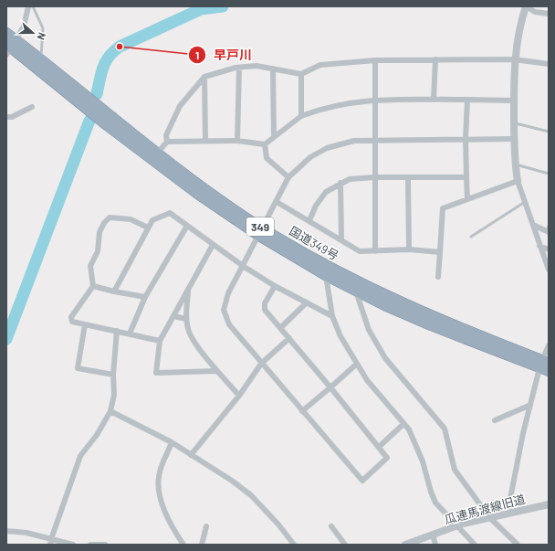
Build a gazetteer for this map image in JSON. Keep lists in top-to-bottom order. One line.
{"streets":{"highway":["349","国道349号"],"street":["瓜連馬渡線旧道"]},"places":["早戸川"],"north":"right"}
